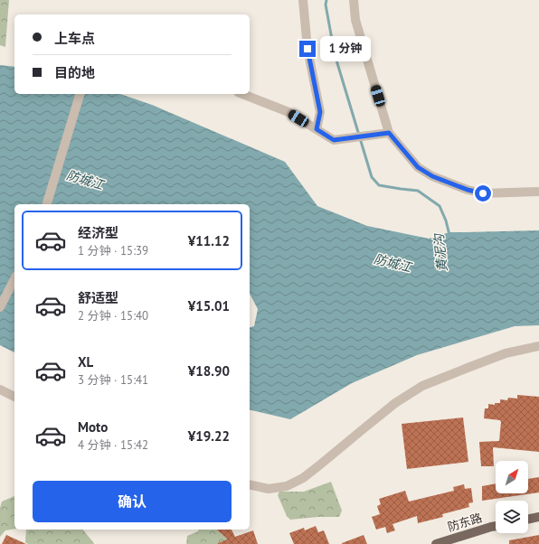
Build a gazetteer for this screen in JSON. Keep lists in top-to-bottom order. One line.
{"streets":{"main road":["防东路"]},"water":["防城江","黄泥沟"],"north":"top right","page":{"banner":["上车点","目的地"],"bubble":"1 分钟","list":[{"name":"经济型","note":"1 分钟 · 15:39","value":"¥11.12"},{"name":"舒适型","note":"2 分钟 · 15:40","value":"¥15.01"},{"name":"XL","note":"3 分钟 · 15:41","value":"¥18.90"},{"name":"Moto","note":"4 分钟 · 15:42","value":"¥19.22"}],"buttons":"确认"}}
